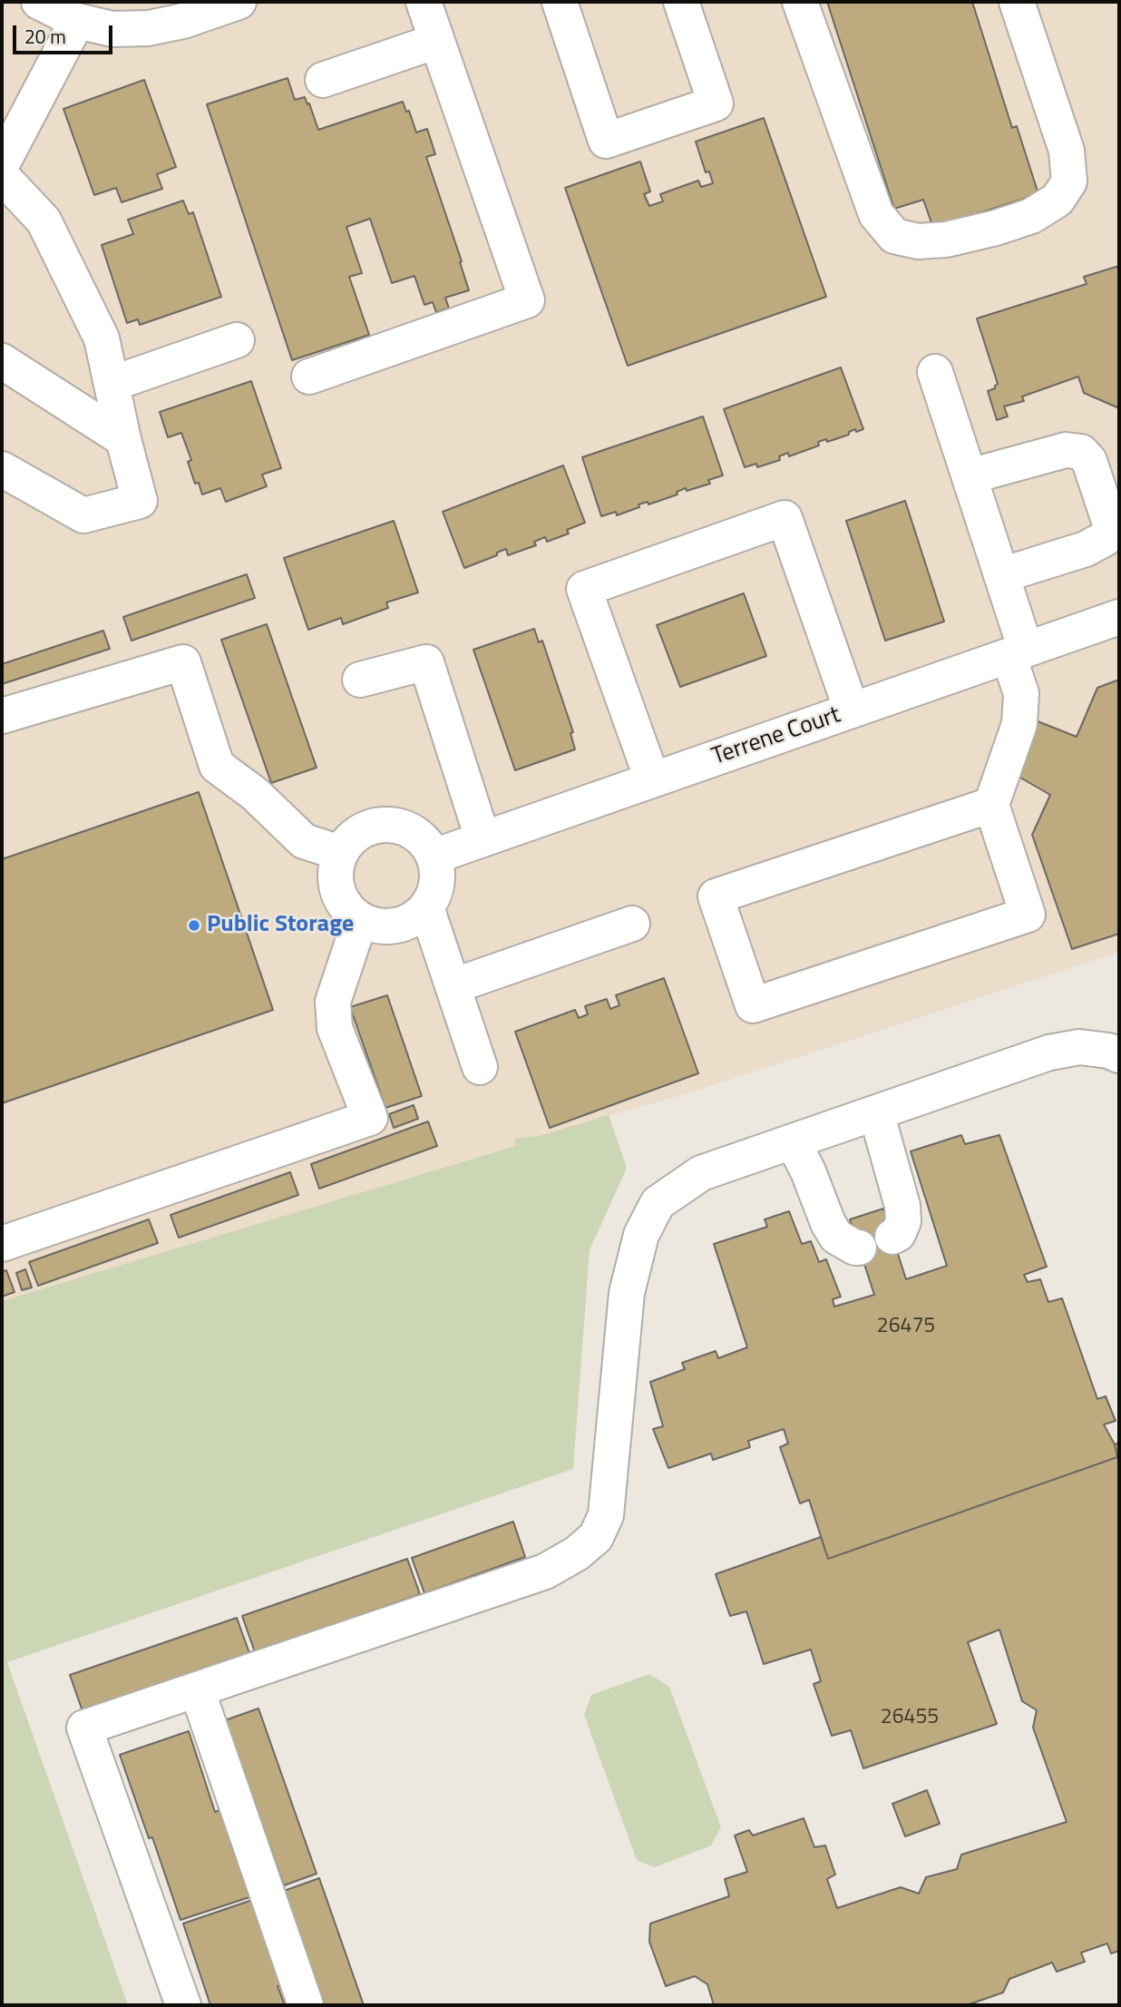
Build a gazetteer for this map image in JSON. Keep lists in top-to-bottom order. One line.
{"streets":{"street":["Terrene Court"]},"places":["Public Storage"],"house_numbers":["26475","26455"],"scale_bar":"20 m"}
